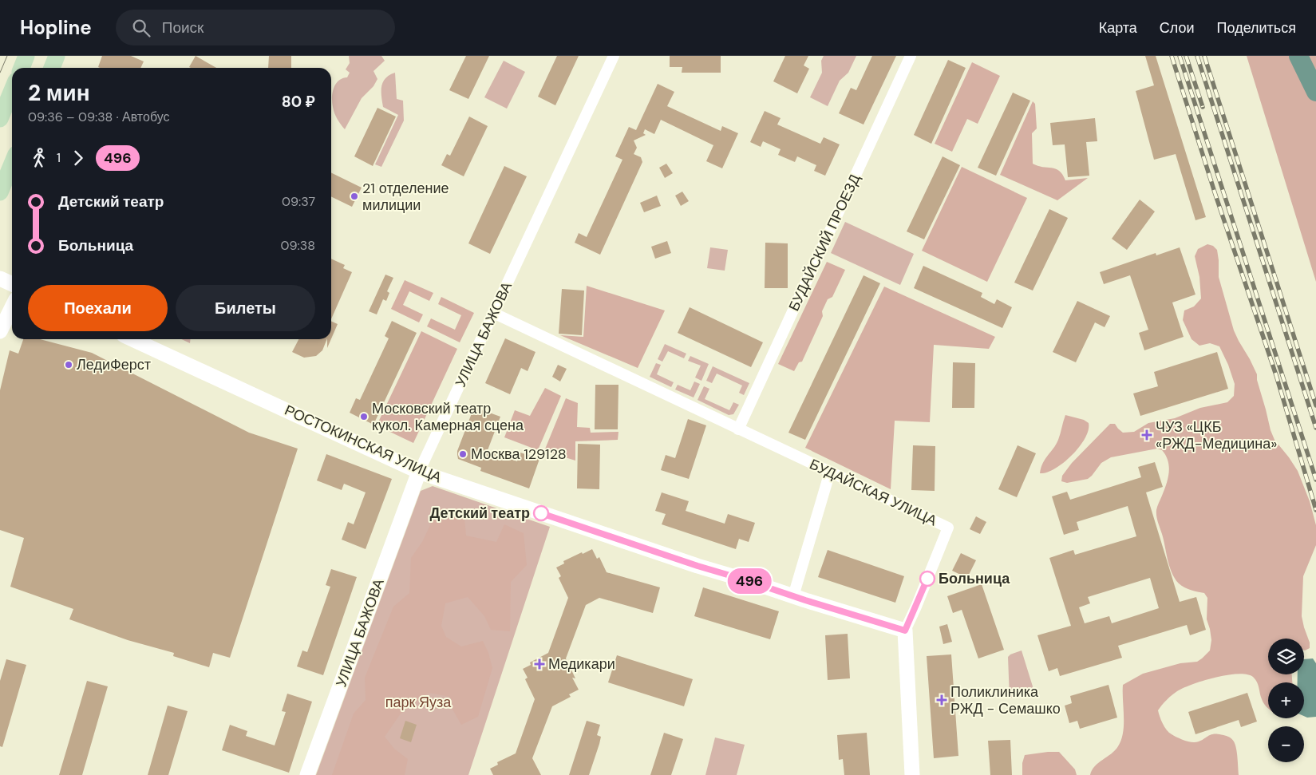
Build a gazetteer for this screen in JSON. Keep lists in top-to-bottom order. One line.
{"streets":{"street":["БУДАЙСКИЙ ПРОЕЗД","УЛИЦА БАЖОВА","РОСТОКИНСКАЯ УЛИЦА","БУДАЙСКАЯ УЛИЦА"]},"crossings":[["БУДАЙСКИЙ ПРОЕЗД","БУДАЙСКАЯ УЛИЦА"],["УЛИЦА БАЖОВА","РОСТОКИНСКАЯ УЛИЦА"],["УЛИЦА БАЖОВА","БУДАЙСКАЯ УЛИЦА"],["РОСТОКИНСКАЯ УЛИЦА","БУДАЙСКАЯ УЛИЦА"]],"parks":["парк Яуза"],"places":{"other":["21 отделение милиции","ЛедиФерст","Московский театр кукол. Камерная сцена","Москва 129128","Детский театр","Больница"],"health":["ЧУЗ «ЦКБ «РЖД-Медицина»","Медикари","Поликлиника РЖД - Семашко"]},"lines":["bus line 496"],"page":{"header":"Hopline","search":"Поиск","nav":["Карта","Слои","Поделиться"],"on_map":"496","heading":["2 мин","09:36 – 09:38 · Автобус","80 ₽"],"legs":["1","496"],"list":[{"name":"Детский театр","value":"09:37"},{"name":"Больница","value":"09:38"}],"buttons":["Поехали","Билеты"],"map_buttons":["+","−"]}}
